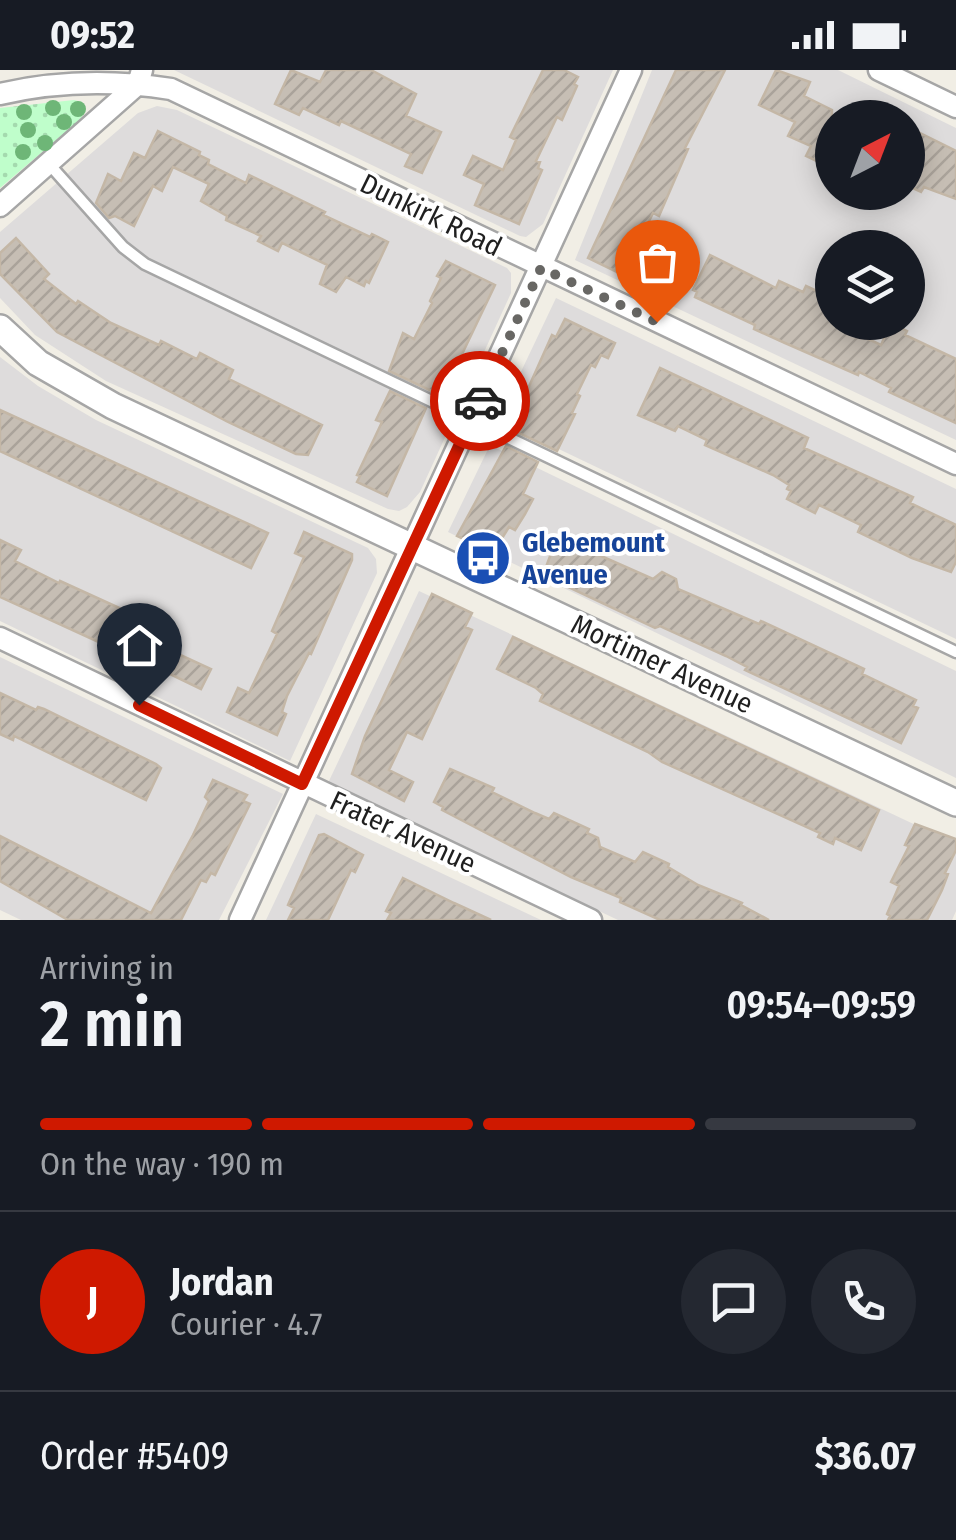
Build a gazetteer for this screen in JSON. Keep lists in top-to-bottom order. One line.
{"streets":{"street":["Dunkirk Road","Mortimer Avenue","Frater Avenue"]},"places":{"bus stop":["Glebemount Avenue"]},"north":"top right","page":{"status":"09:52","heading":["2 min","Arriving in","09:54–09:59"],"panel":["Jordan","Courier · 4.7","Order #5409","$36.07"],"bar":"On the way · 190 m","round":"J"}}
